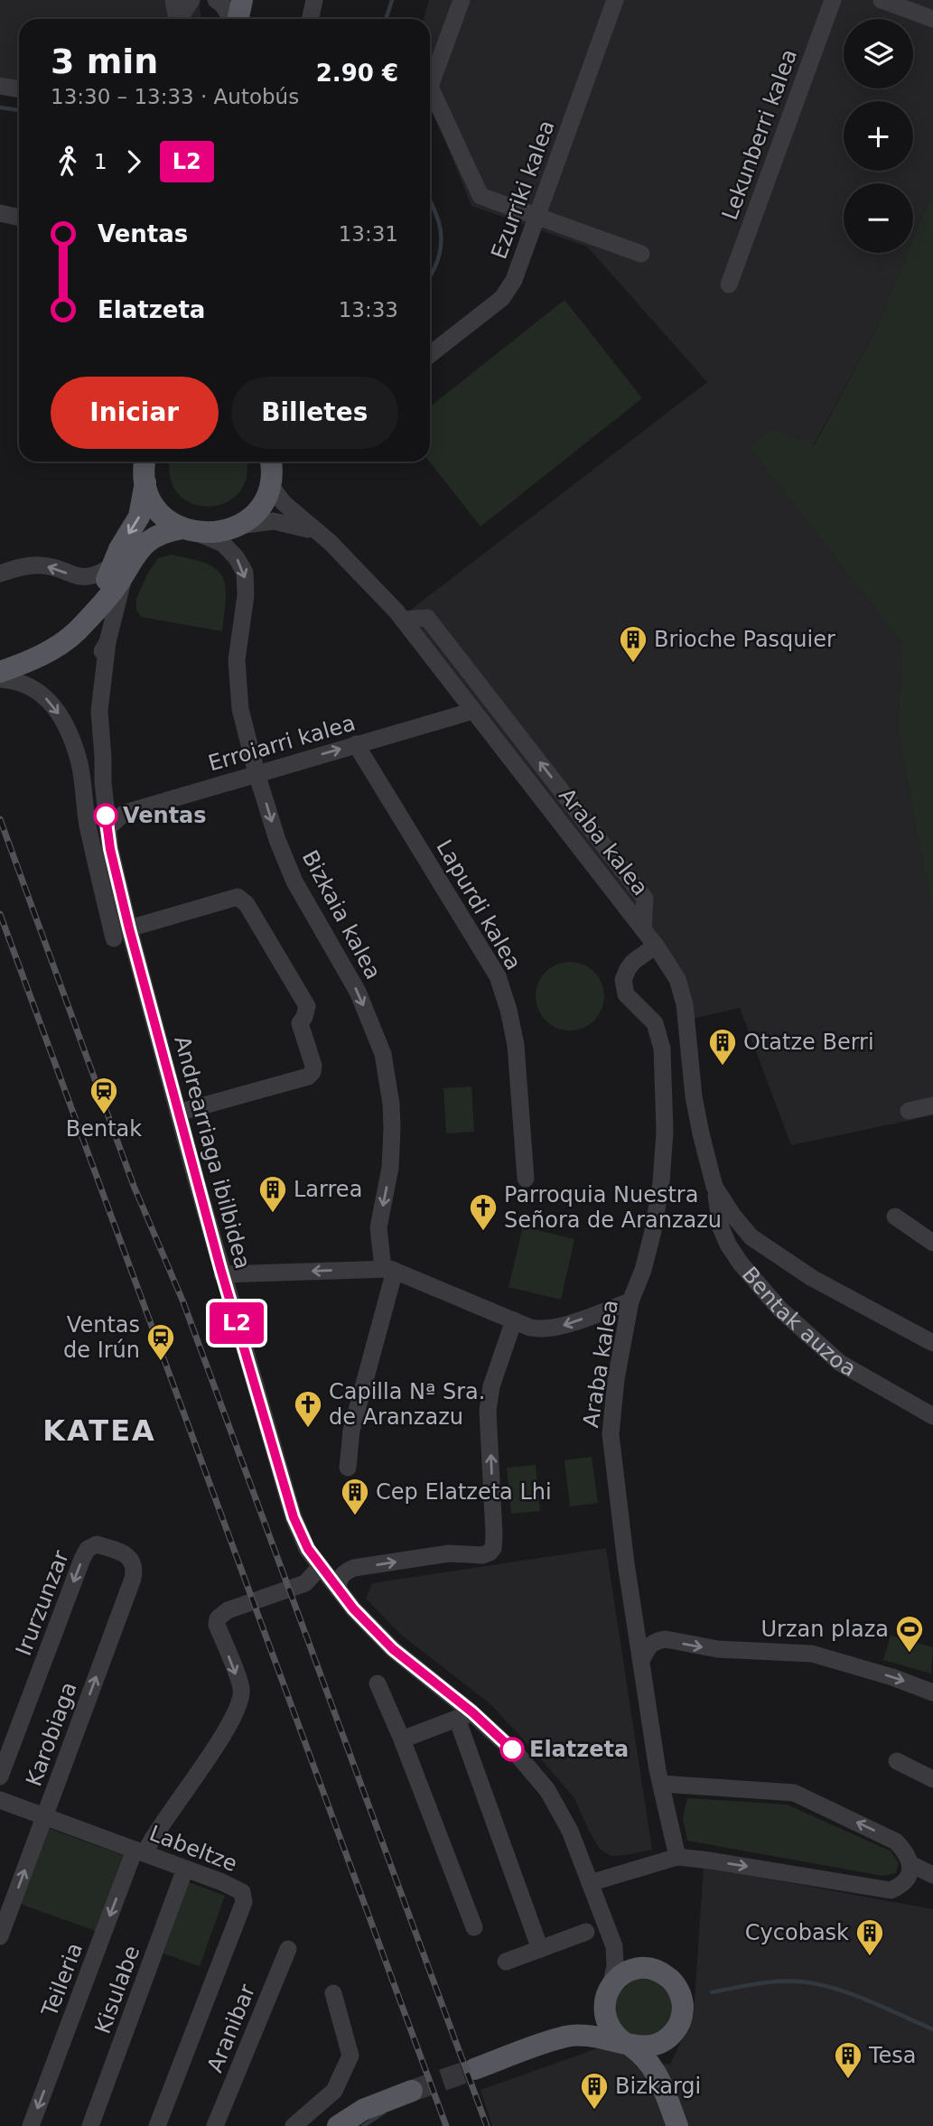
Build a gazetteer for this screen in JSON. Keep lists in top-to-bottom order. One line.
{"streets":{"street":["Lekunberri kalea","Ezurriki kalea","Erroiarri kalea","Araba kalea","Lapurdi kalea","Bizkaia kalea","Andrearriaga ibilbidea","Bentak auzoa","Irurzunzar","Karobiaga","Labeltze","Teileria","Kisulabe","Aranibar"]},"crossings":[["Erroiarri kalea","Araba kalea"],["Erroiarri kalea","Lapurdi kalea"],["Erroiarri kalea","Bizkaia kalea"],["Erroiarri kalea","Andrearriaga ibilbidea"],["Araba kalea","Bentak auzoa"],["Andrearriaga ibilbidea","Teileria"],["Irurzunzar","Karobiaga"],["Karobiaga","Labeltze"],["Labeltze","Teileria"],["Labeltze","Kisulabe"]],"one_way":["Bizkaia kalea","Irurzunzar","Karobiaga","Teileria"],"districts":["KATEA"],"places":{"building":["Brioche Pasquier","Otatze Berri","Larrea","Cep Elatzeta Lhi","Cycobask","Tesa","Bizkargi"],"other":["Ventas","Elatzeta"],"station":["Bentak","Ventas de Irún"],"church":["Parroquia Nuestra Señora de Aranzazu","Capilla Nª Sra. de Aranzazu"],"sports":["Urzan plaza"]},"lines":["bus line L2"],"page":{"on_map":"L2","map_buttons":["+","−"],"heading":["3 min","13:30 – 13:33 · Autobús","2.90 €"],"legs":["1","L2"],"list":[{"name":"Ventas","value":"13:31"},{"name":"Elatzeta","value":"13:33"}],"buttons":["Iniciar","Billetes"]}}
